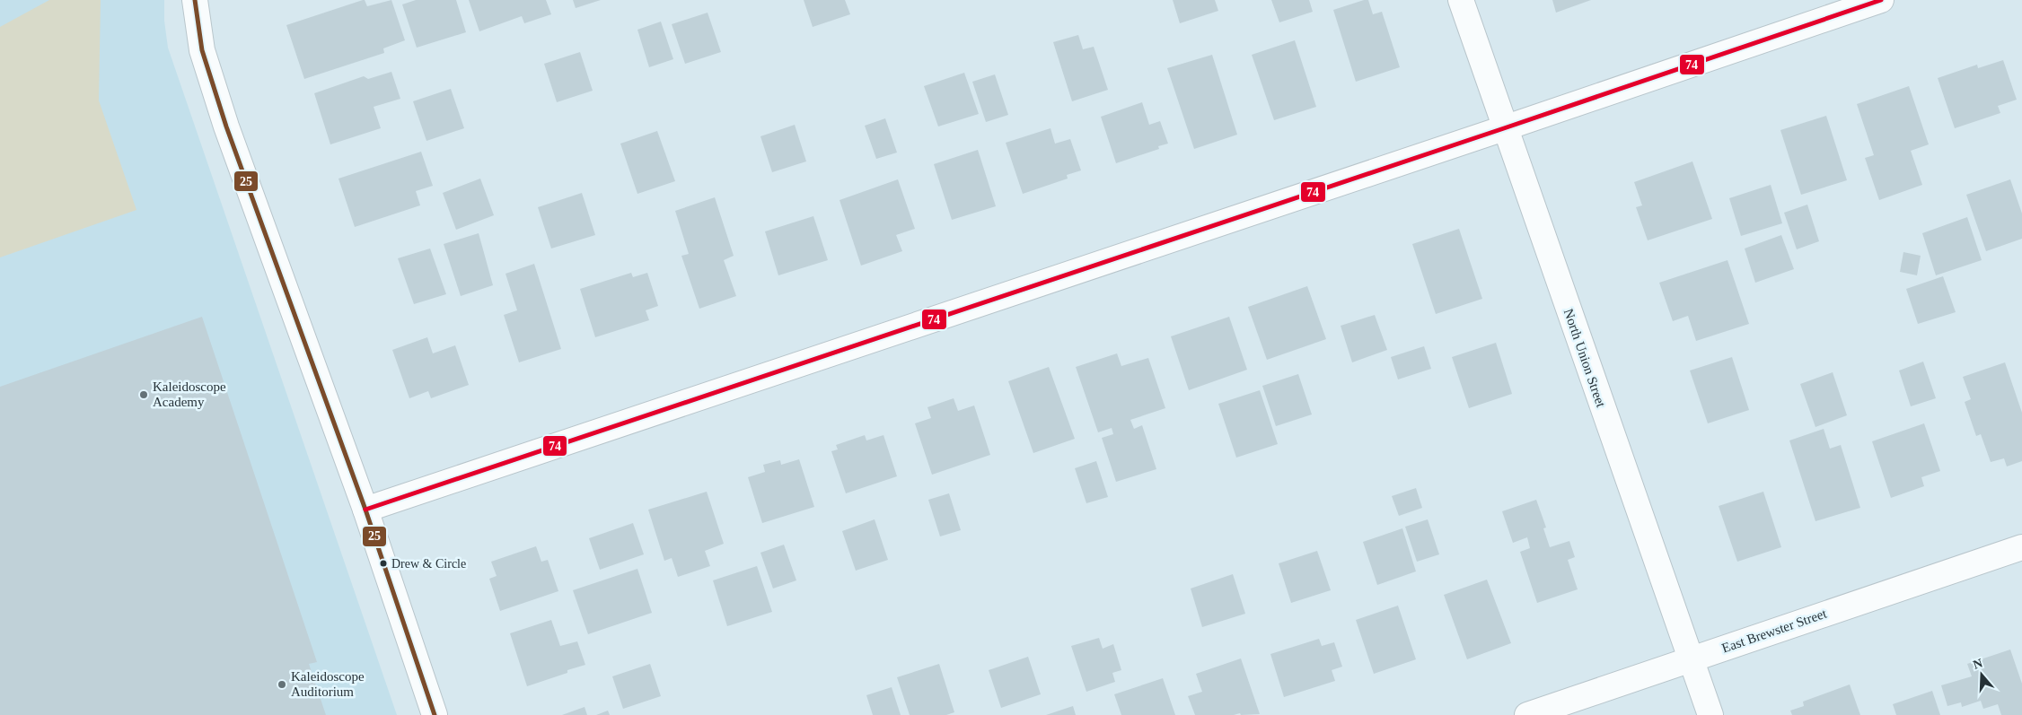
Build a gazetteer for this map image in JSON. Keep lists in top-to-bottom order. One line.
{"streets":{"street":["North Union Street","East Brewster Street"]},"crossings":[["North Union Street","East Brewster Street"]],"places":["Kaleidoscope Academy","Drew & Circle","Kaleidoscope Auditorium"],"lines":["transit line 25","transit line 74"],"north":"top"}
